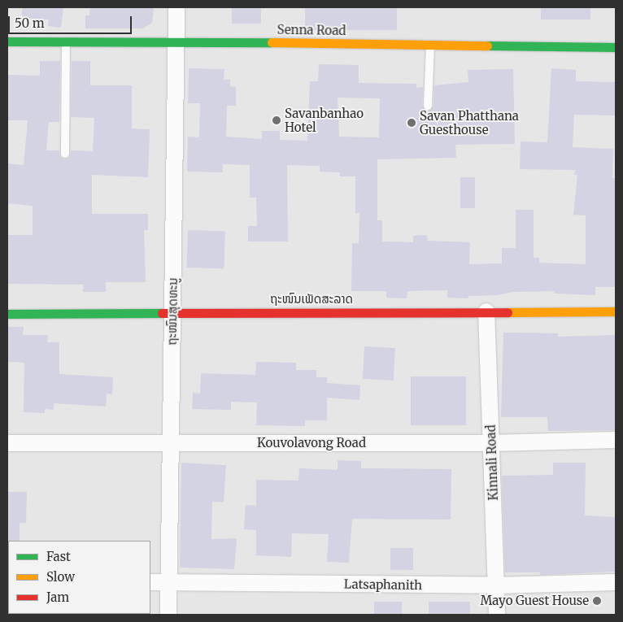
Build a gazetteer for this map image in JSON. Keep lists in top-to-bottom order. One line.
{"streets":{"street":["Senna Road","ຖະໜົນເພັດສະລາດ","ຖະໜົນສຸດທະນູ","Kouvolavong Road","Kinnali Road","Latsaphanith"]},"crossings":[["Senna Road","ຖະໜົນສຸດທະນູ"],["ຖະໜົນເພັດສະລາດ","ຖະໜົນສຸດທະນູ"],["ຖະໜົນເພັດສະລາດ","Kinnali Road"],["ຖະໜົນສຸດທະນູ","Kouvolavong Road"],["ຖະໜົນສຸດທະນູ","Latsaphanith"],["Kouvolavong Road","Kinnali Road"],["Kinnali Road","Latsaphanith"]],"places":["Savanbanhao Hotel","Savan Phatthana Guesthouse","Mayo Guest House"],"legend":["Fast","Slow","Jam"],"scale_bar":"50 m"}
